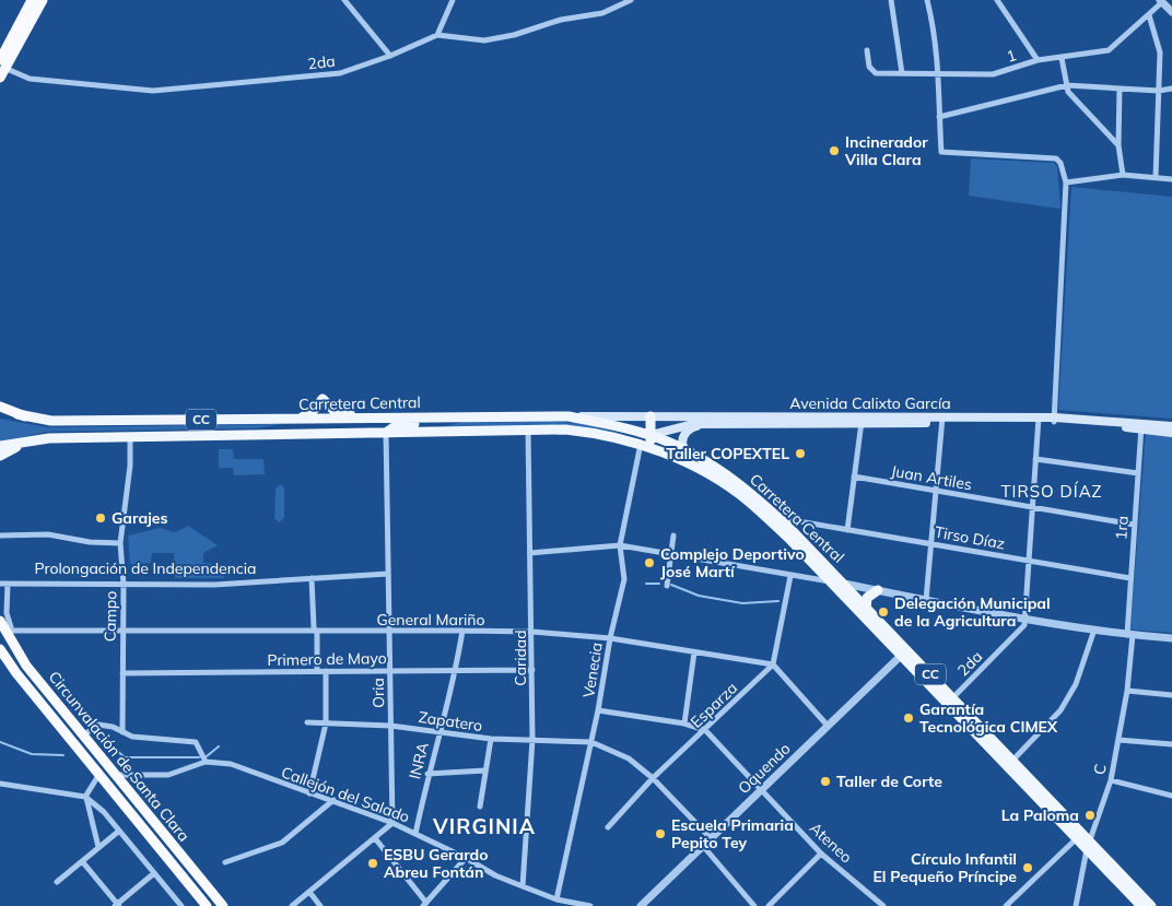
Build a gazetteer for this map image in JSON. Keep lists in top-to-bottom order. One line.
{"streets":{"highway":["Circunvalación de Santa Clara"],"main road":["Carretera Central","Avenida Calixto García","CC"],"street":["1","2da","Juan Artiles","1ra","Tirso Díaz","Prolongación de Independencia","Campo","General Mariño","Caridad","Primero de Mayo","Venecia","Oria","Esparza","Zapatero","INRA","Oquendo","C","Callejón del Salado","Ateneo"]},"crossings":[["2da","Carretera Central"],["Carretera Central","Avenida Calixto García"],["Carretera Central","Tirso Díaz"],["Carretera Central","Campo"],["Carretera Central","Caridad"],["Carretera Central","Venecia"],["Carretera Central","Oria"],["Carretera Central","Oquendo"],["Carretera Central","C"],["Avenida Calixto García","1ra"],["Juan Artiles","1ra"],["1ra","Tirso Díaz"],["1ra","C"],["Prolongación de Independencia","Campo"],["Prolongación de Independencia","Oria"],["Campo","General Mariño"],["Campo","Primero de Mayo"],["General Mariño","Caridad"],["General Mariño","Venecia"],["General Mariño","Oria"],["General Mariño","Esparza"],["General Mariño","Circunvalación de Santa Clara"],["General Mariño","INRA"],["Caridad","Primero de Mayo"],["Caridad","Zapatero"],["Caridad","Callejón del Salado"],["Primero de Mayo","Oria"],["Primero de Mayo","INRA"],["Venecia","Zapatero"],["Venecia","Callejón del Salado"],["Venecia","Ateneo"],["Oria","Zapatero"],["Oria","Callejón del Salado"],["Esparza","Ateneo"],["Zapatero","INRA"],["Circunvalación de Santa Clara","Callejón del Salado"],["INRA","Callejón del Salado"],["Oquendo","Ateneo"]],"districts":["TIRSO DÍAZ","VIRGINIA"],"places":["Incinerador Villa Clara","Taller COPEXTEL","Garajes","Complejo Deportivo José Martí","Delegación Municipal de la Agricultura","Garantía Tecnológica CIMEX","Taller de Corte","La Paloma","Escuela Primaria Pepito Tey","ESBU Gerardo Abreu Fontán","Círculo Infantil El Pequeño Príncipe"]}
